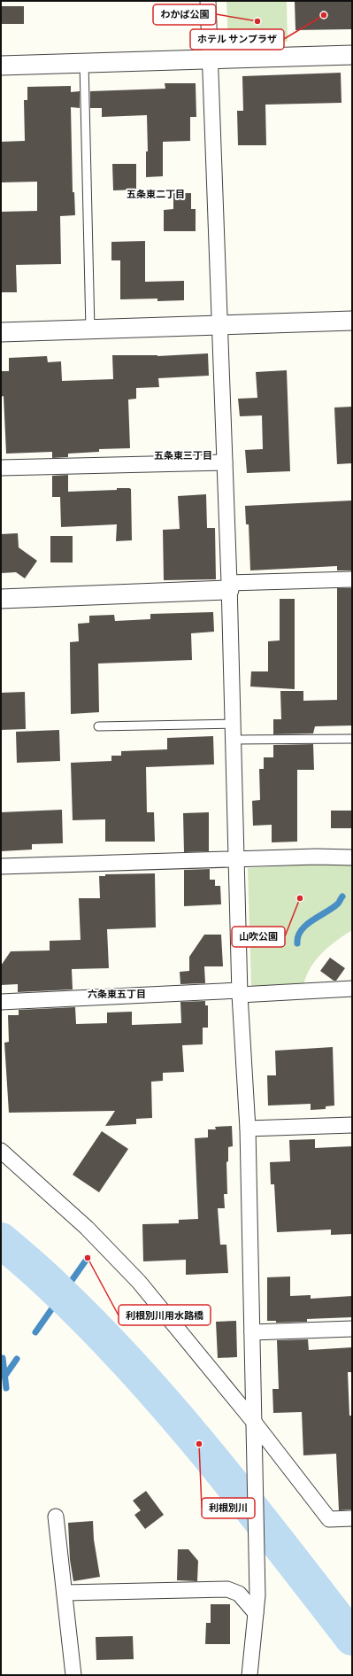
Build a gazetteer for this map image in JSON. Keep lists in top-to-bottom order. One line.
{"districts":["五条東二丁目","五条東三丁目","六条東五丁目"],"places":["ホテル サンプラザ","わかば公園","山吹公園","利根別川用水路橋","利根別川"]}
